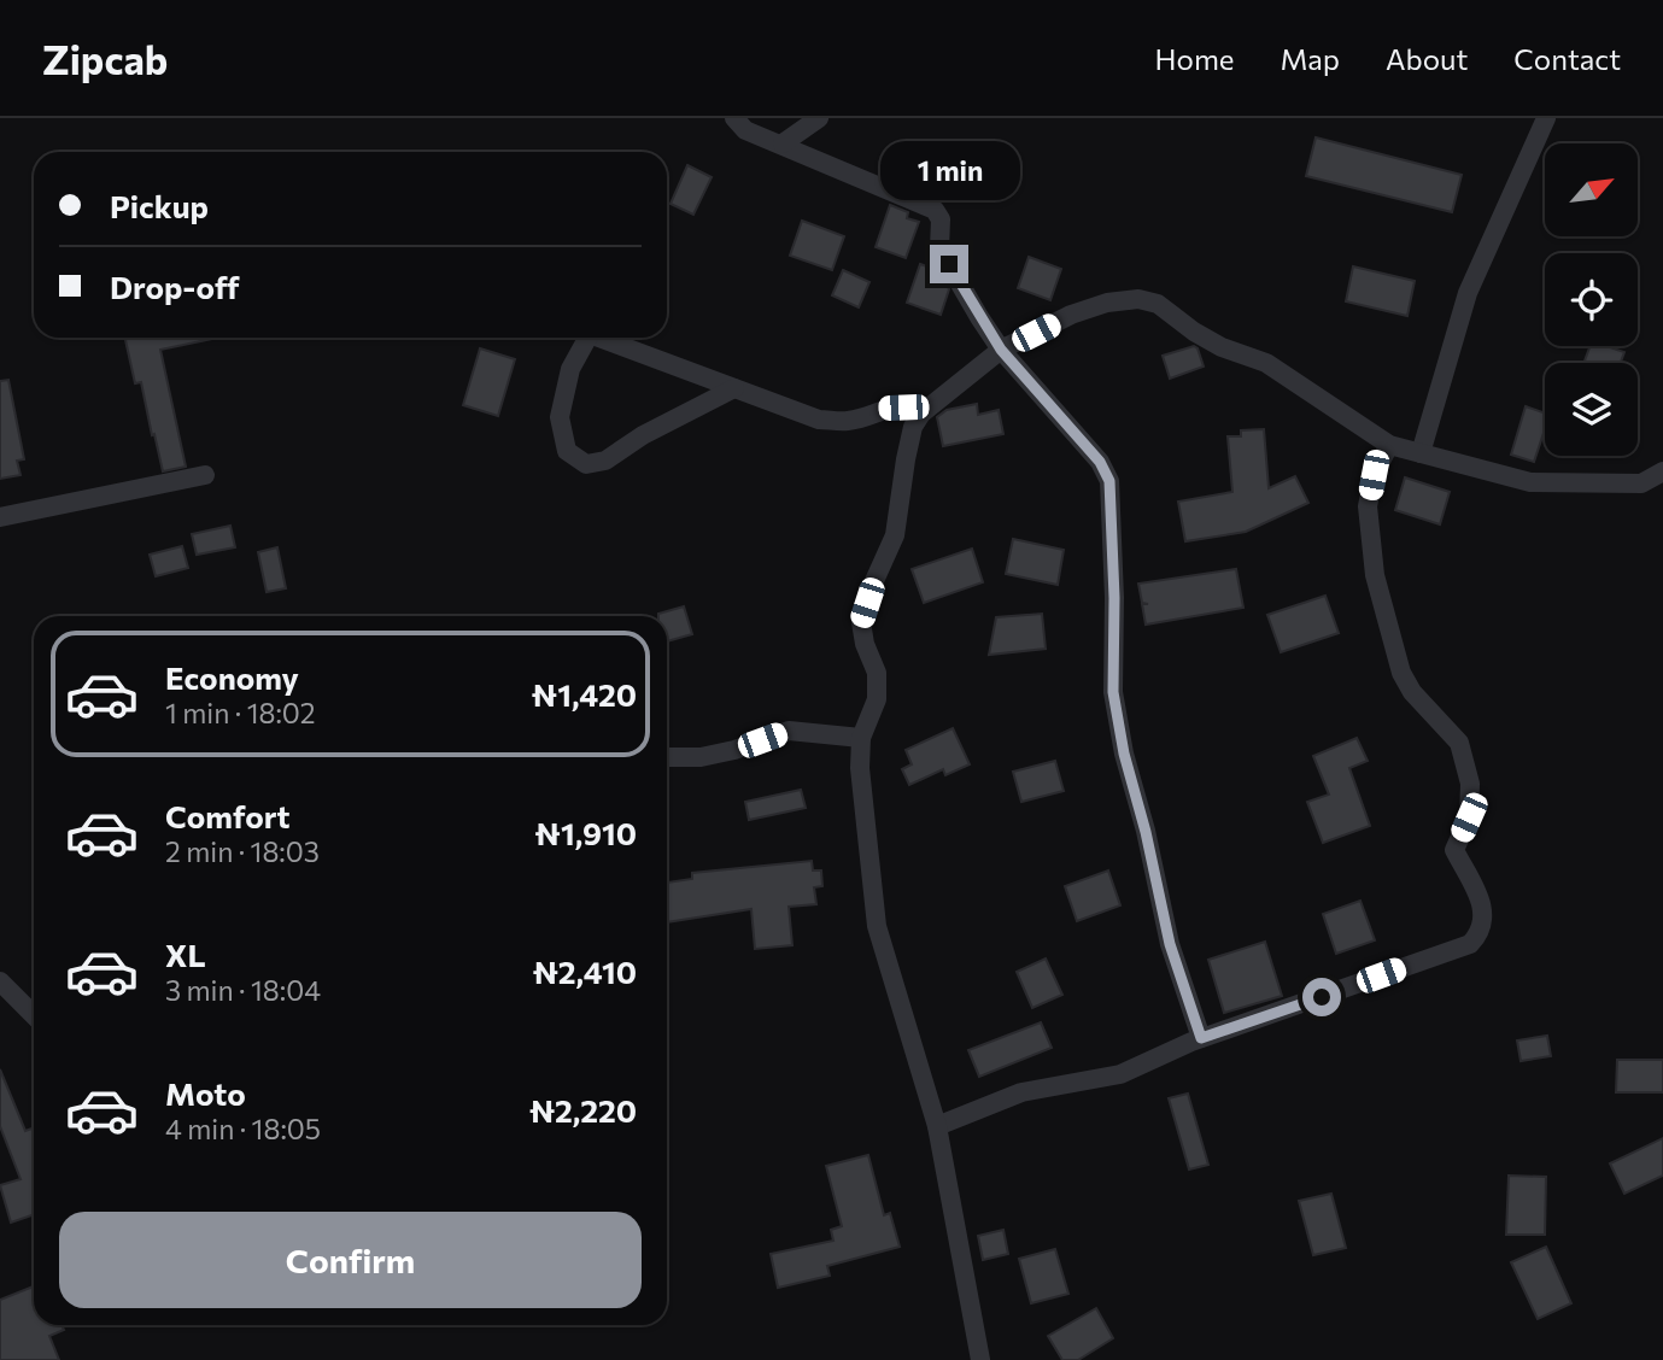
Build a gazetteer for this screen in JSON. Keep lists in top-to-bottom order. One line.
{"north":"top right","page":{"header":"Zipcab","nav":["Home","Map","About","Contact"],"bubble":"1 min","banner":["Pickup","Drop-off"],"list":[{"name":"Economy","note":"1 min · 18:02","value":"₦1,420"},{"name":"Comfort","note":"2 min · 18:03","value":"₦1,910"},{"name":"XL","note":"3 min · 18:04","value":"₦2,410"},{"name":"Moto","note":"4 min · 18:05","value":"₦2,220"}],"buttons":"Confirm"}}
